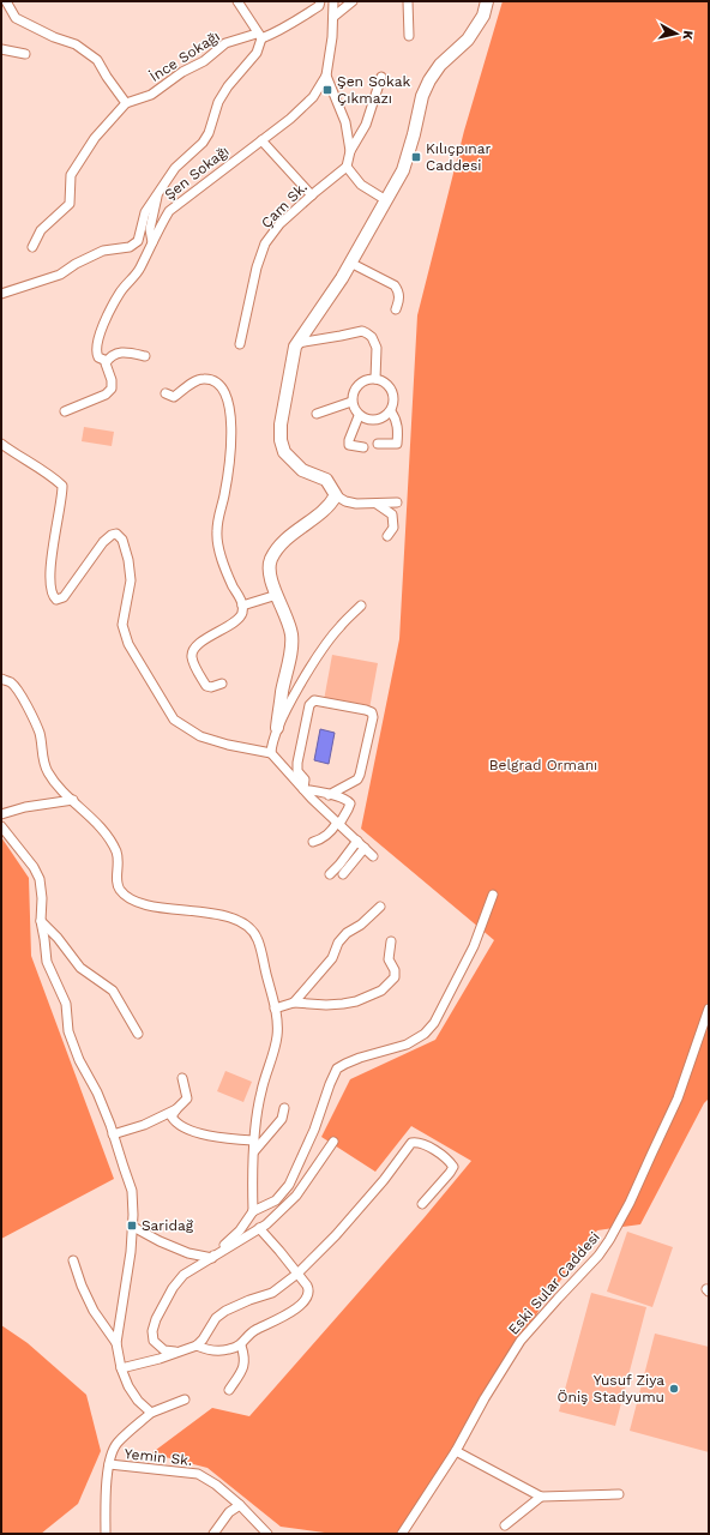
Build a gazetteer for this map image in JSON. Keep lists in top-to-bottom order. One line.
{"streets":{"street":["İnce Sokağı","Şen Sokağı","Çam Sk.","Eski Sular Caddesi","Yemin Sk."]},"parks":["Belgrad Ormanı"],"places":{"transit":["Şen Sokak Çıkmazı","Kılıçpınar Caddesi","Saridağ"],"other":["Yusuf Ziya Öniş Stadyumu"]},"north":"right"}
